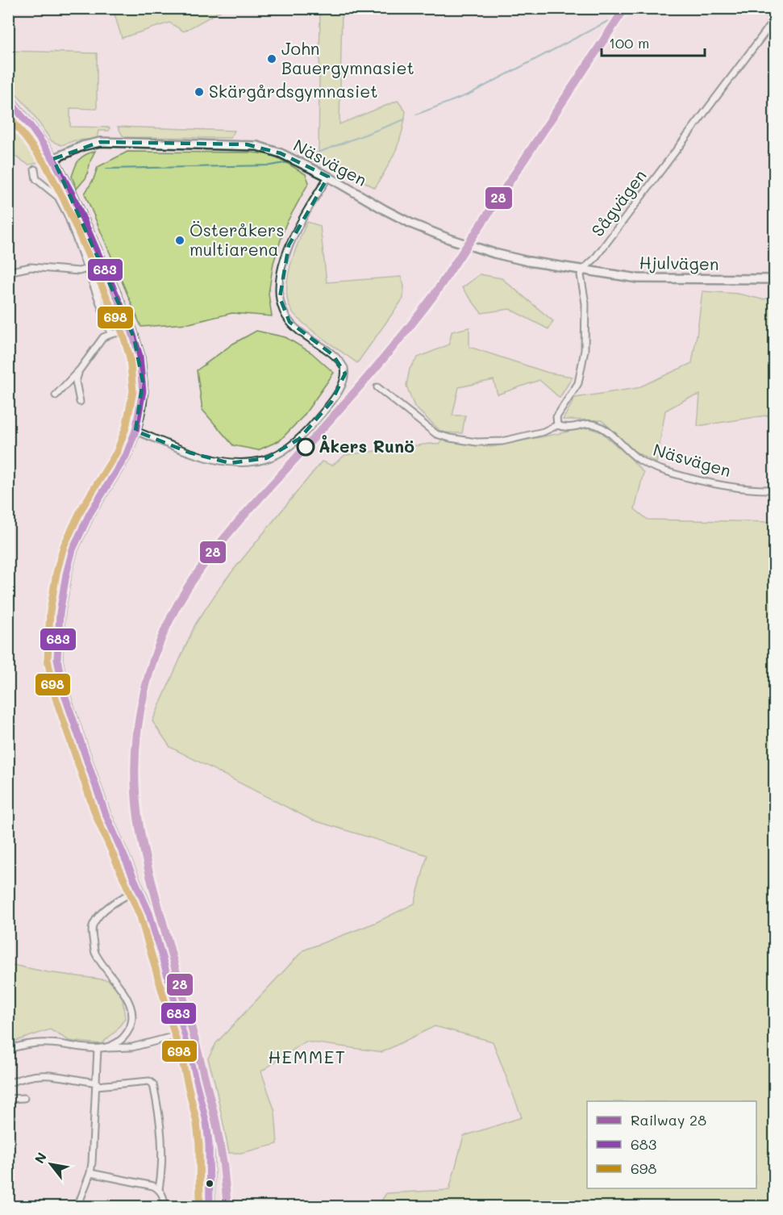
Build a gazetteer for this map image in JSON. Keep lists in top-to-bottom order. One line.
{"streets":{"street":["Näsvägen","Sågvägen","Hjulvägen"]},"crossings":[["Näsvägen","Sågvägen"],["Näsvägen","Hjulvägen"],["Sågvägen","Hjulvägen"]],"districts":["HEMMET"],"places":["John Bauergymnasiet","Skärgårdsgymnasiet","Österåkers multiarena","Åkers Runö"],"lines":["rail line 28","transit line 683","transit line 698"],"legend":["Railway 28","683","698"],"scale_bar":"100 m","north":"top left"}
